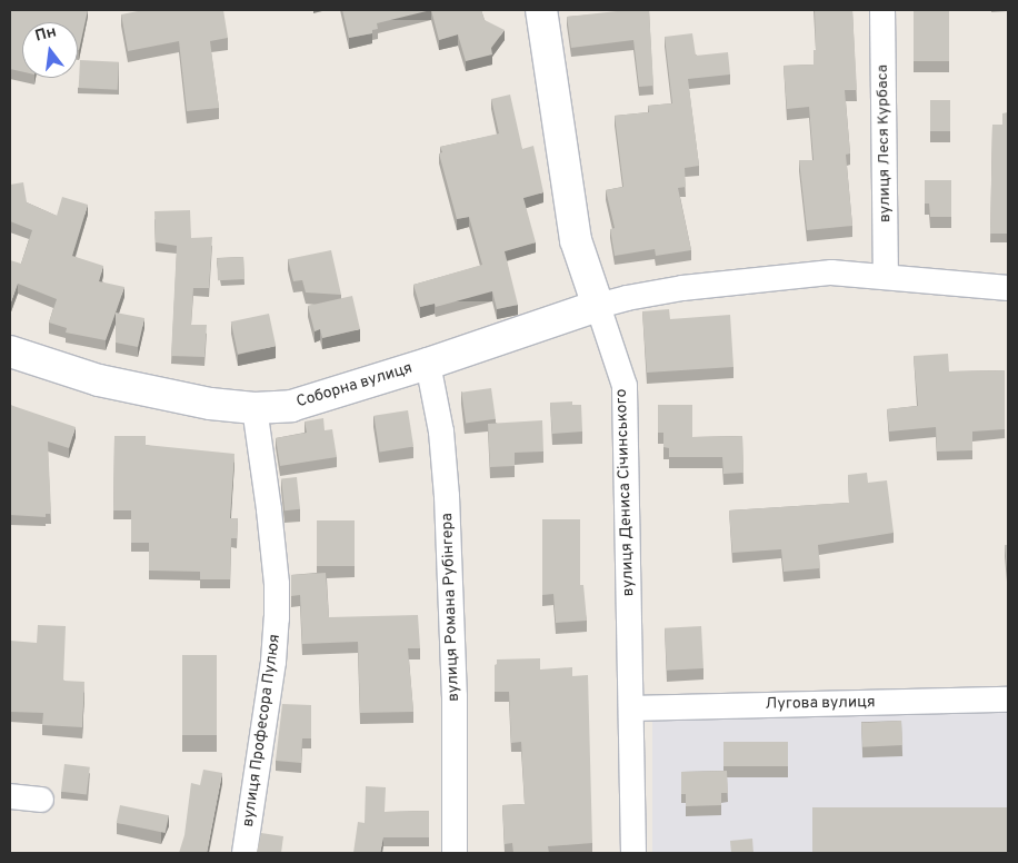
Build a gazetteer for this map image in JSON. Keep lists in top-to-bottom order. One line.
{"streets":{"street":["вулиця Леся Курбаса","Соборна вулиця","вулиця Дениса Січинського","вулиця Романа Рубінгера","Лугова вулиця","вулиця Професора Пулюя"]},"crossings":[["Соборна вулиця","вулиця Дениса Січинського"],["Соборна вулиця","вулиця Романа Рубінгера"],["Соборна вулиця","вулиця Професора Пулюя"],["вулиця Дениса Січинського","Лугова вулиця"]],"north":"top"}
